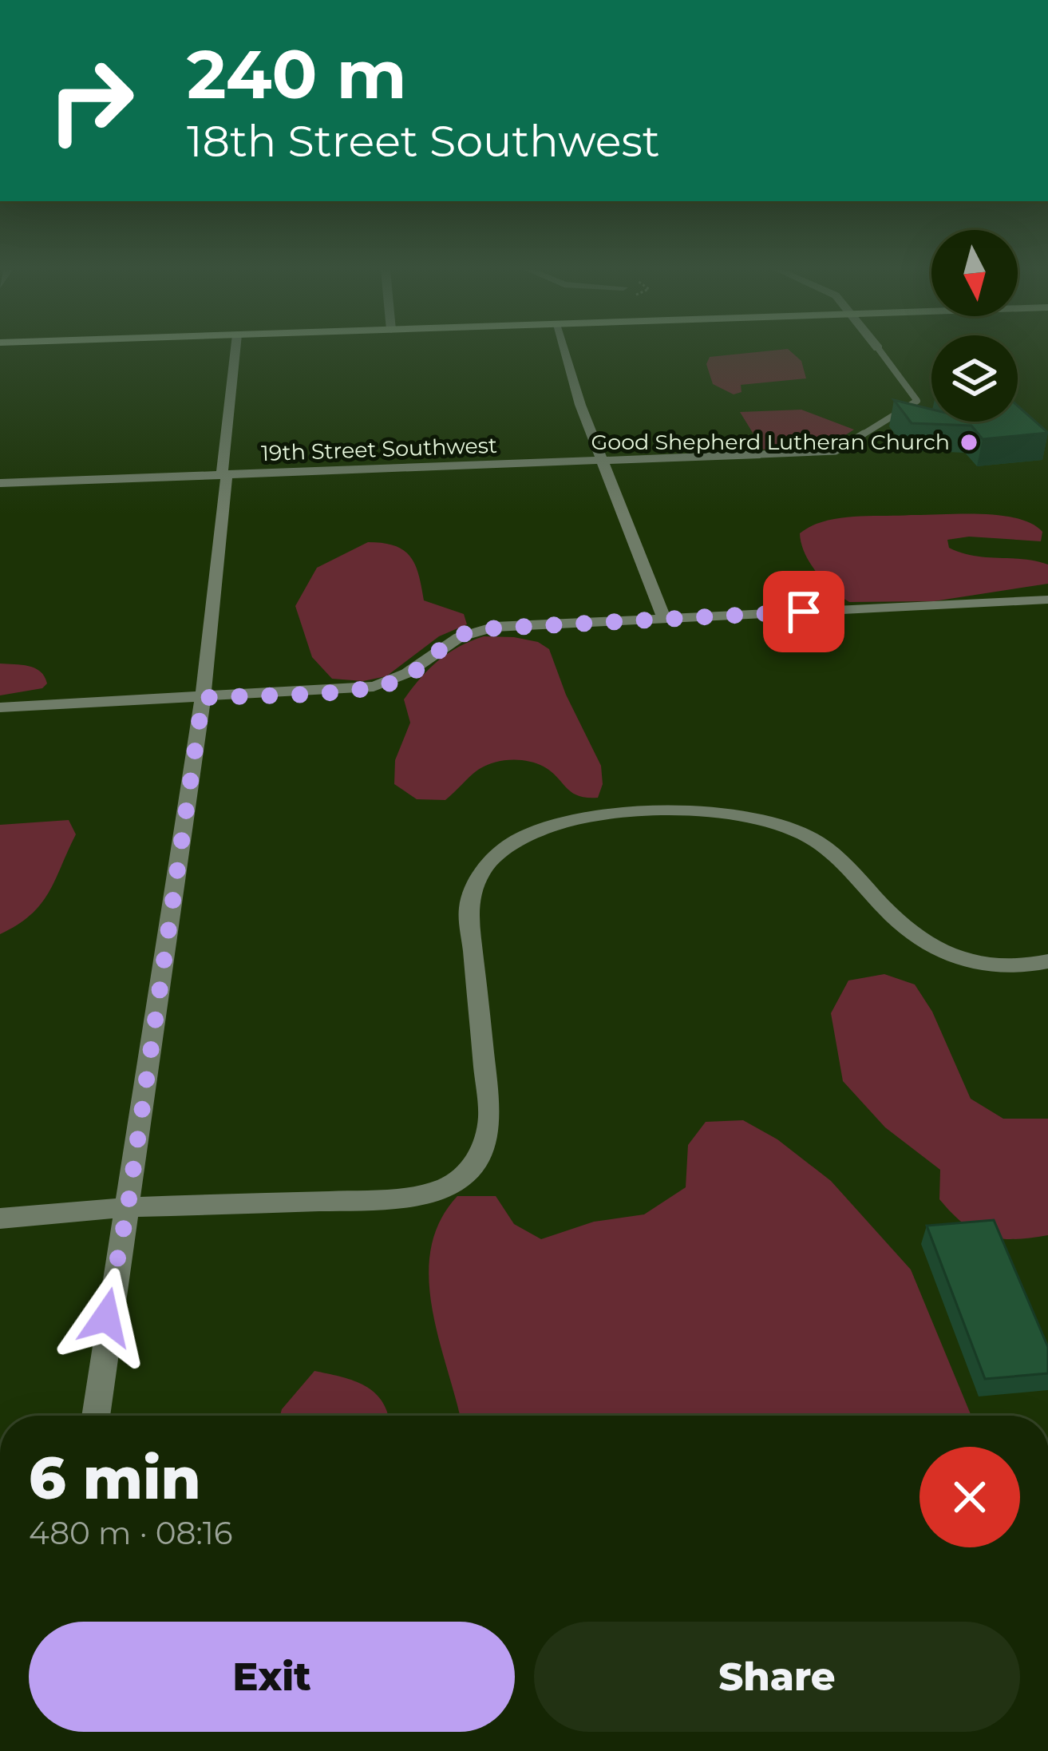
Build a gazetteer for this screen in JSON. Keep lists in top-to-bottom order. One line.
{"streets":{"street":["19th Street Southwest"]},"places":["Good Shepherd Lutheran Church"],"north":"bottom","page":{"turn":["240 m","18th Street Southwest"],"heading":["6 min","480 m · 08:16"],"buttons":["Exit","Share"]}}
